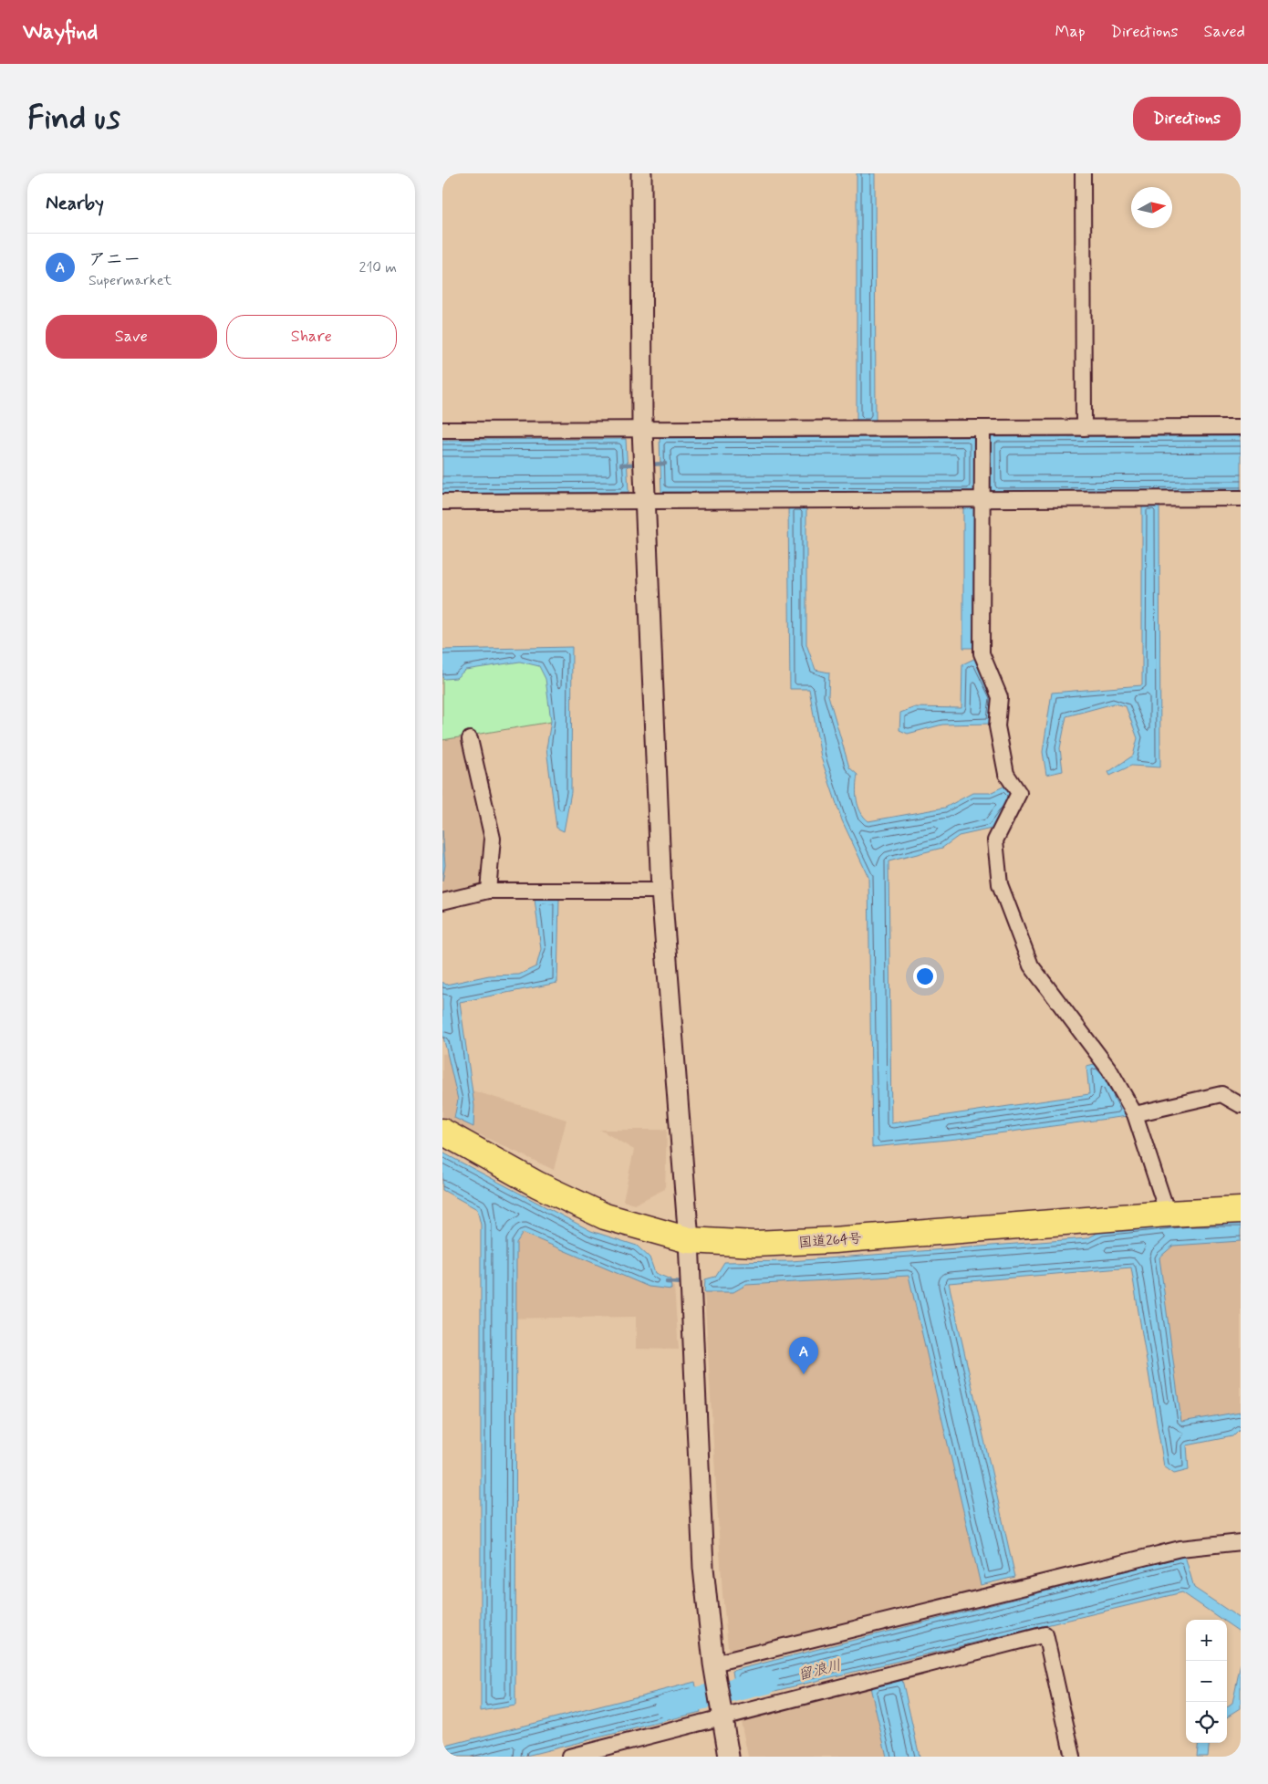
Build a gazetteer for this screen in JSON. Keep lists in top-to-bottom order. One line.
{"streets":{"highway":["国道264号"]},"water":["留浪川"],"north":"right","page":{"header":"Wayfind","nav":["Map","Directions","Saved"],"buttons":["Directions",["Save","Share"]],"title":"Find us","heading":"Nearby","list":[{"mark":"A","name":"アニー","note":"Supermarket","value":"210 m"}],"pins":"A","map_buttons":["+","−"]}}
